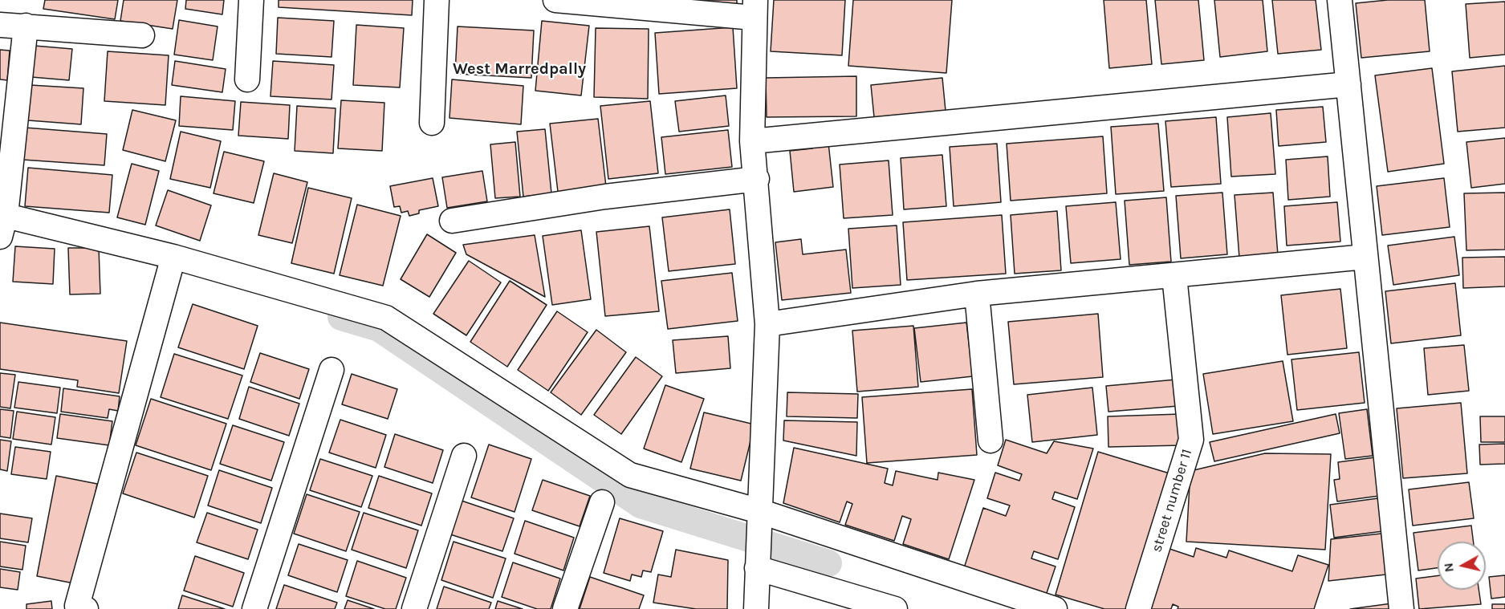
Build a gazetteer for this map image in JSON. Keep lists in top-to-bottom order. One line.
{"streets":{"street":["street number 11"]},"districts":["West Marredpally"],"north":"left"}
